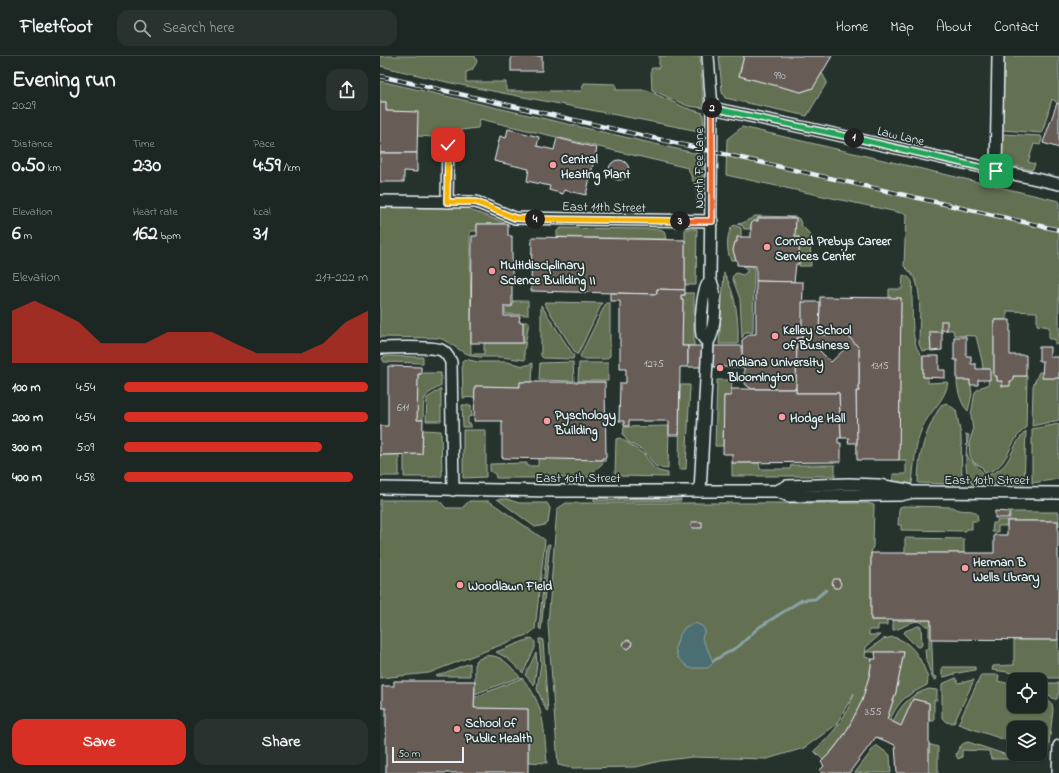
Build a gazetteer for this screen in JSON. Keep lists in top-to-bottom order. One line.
{"streets":{"street":["Law Lane","North Fee Lane","East 11th Street","East 10th Street"]},"crossings":[["Law Lane","North Fee Lane"],["North Fee Lane","East 11th Street"],["North Fee Lane","East 10th Street"]],"places":["Central Heating Plant","Conrad Prebys Career Services Center","Multidisciplinary Science Building II","Kelley School of Business","Indiana University Bloomington","Hodge Hall","Pyschology Building","Herman B Wells Library","Woodlawn Field","School of Public Health"],"house_numbers":["990","1275","1315","611","355"],"scale_bar":"50 m","page":{"header":"Fleetfoot","search":"Search here","nav":["Home","Map","About","Contact"],"heading":["Evening run","20:29"],"pins":["2","1","4","3"],"stats":[["Distance","0.50 km"],["Time","2:30"],["Pace","4:59 /km"],["Elevation","6 m"],["Heart rate","162 bpm"],["kcal","31"]],"chart":["Elevation","217–222 m"],"list":[{"name":"100 m","note":"4:54"},{"name":"200 m","note":"4:54"},{"name":"300 m","note":"5:09"},{"name":"400 m","note":"4:58"}],"buttons":["Save","Share"],"scale":"50 m"}}
